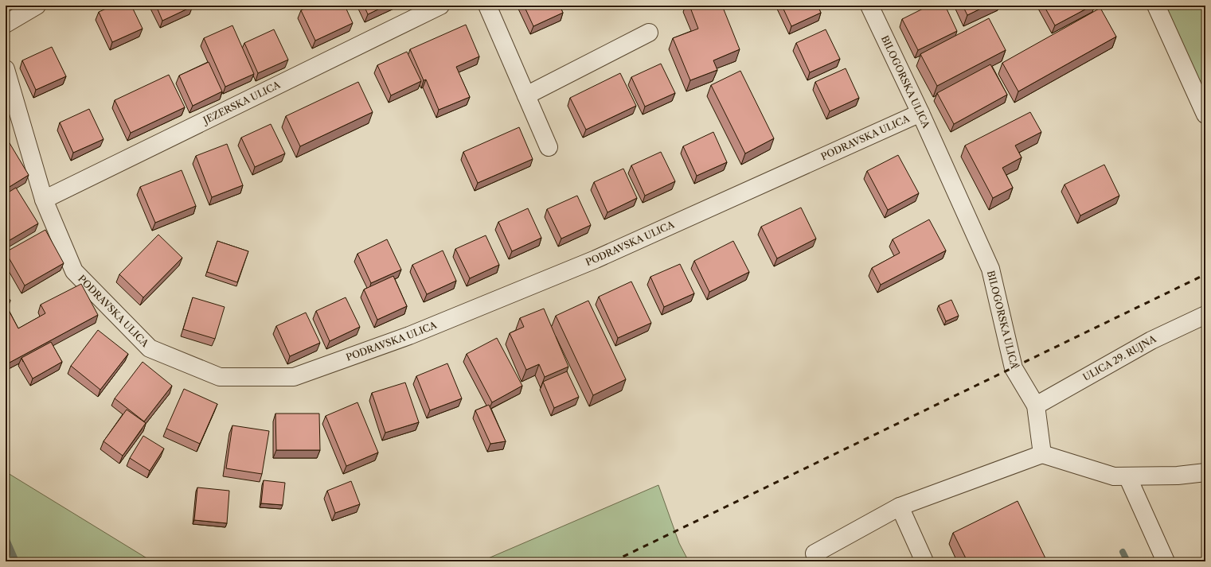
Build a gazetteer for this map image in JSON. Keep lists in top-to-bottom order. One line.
{"streets":{"street":["BILOGORSKA ULICA","JEZERSKA ULICA","PODRAVSKA ULICA","ULICA 29. RUJNA"]},"crossings":[["BILOGORSKA ULICA","PODRAVSKA ULICA"],["BILOGORSKA ULICA","ULICA 29. RUJNA"],["JEZERSKA ULICA","PODRAVSKA ULICA"]]}
